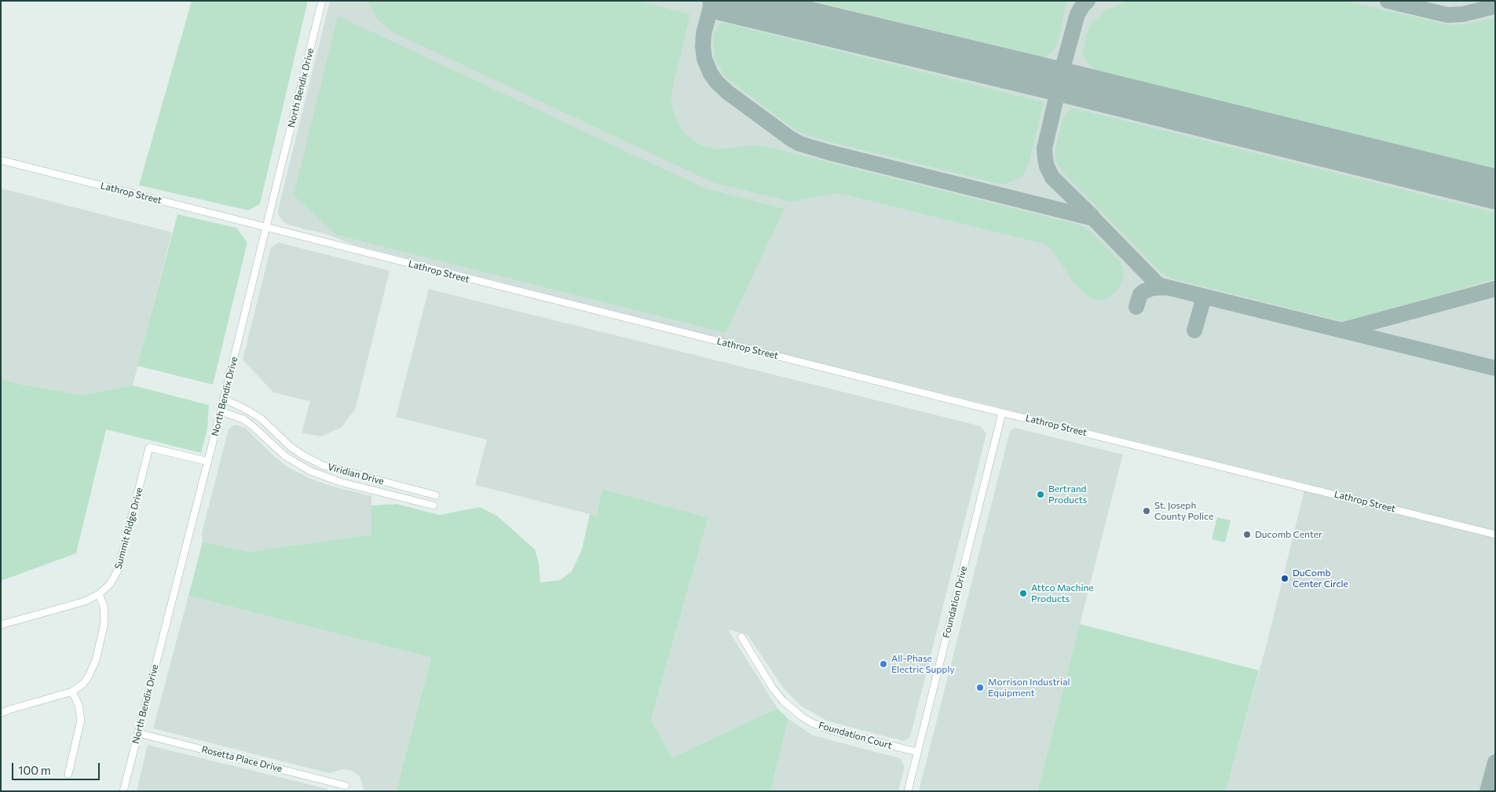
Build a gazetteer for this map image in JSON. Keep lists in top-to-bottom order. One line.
{"streets":{"street":["North Bendix Drive","Lathrop Street","Viridian Drive","Summit Ridge Drive","Foundation Drive","Foundation Court","Rosetta Place Drive"]},"crossings":[["North Bendix Drive","Lathrop Street"],["North Bendix Drive","Viridian Drive"],["North Bendix Drive","Summit Ridge Drive"],["North Bendix Drive","Rosetta Place Drive"],["Lathrop Street","Foundation Drive"],["Foundation Drive","Foundation Court"]],"places":["Bertrand Products","St. Joseph County Police","Ducomb Center","DuComb Center Circle","Attco Machine Products","All-Phase Electric Supply","Morrison Industrial Equipment"],"scale_bar":"100 m"}
